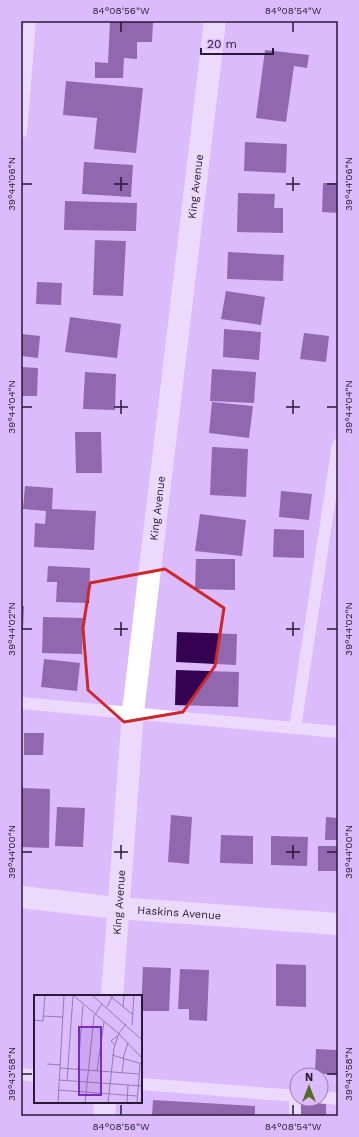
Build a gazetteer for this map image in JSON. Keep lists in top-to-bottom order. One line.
{"streets":{"street":["King Avenue","Haskins Avenue"]},"crossings":[["King Avenue","Haskins Avenue"]],"scale_bar":"20 m","north":"top","coordinates":["84°08'56\"W","84°08'54\"W","39°44'06\"N","39°44'04\"N","39°44'02\"N","39°44'00\"N","39°43'58\"N"]}
